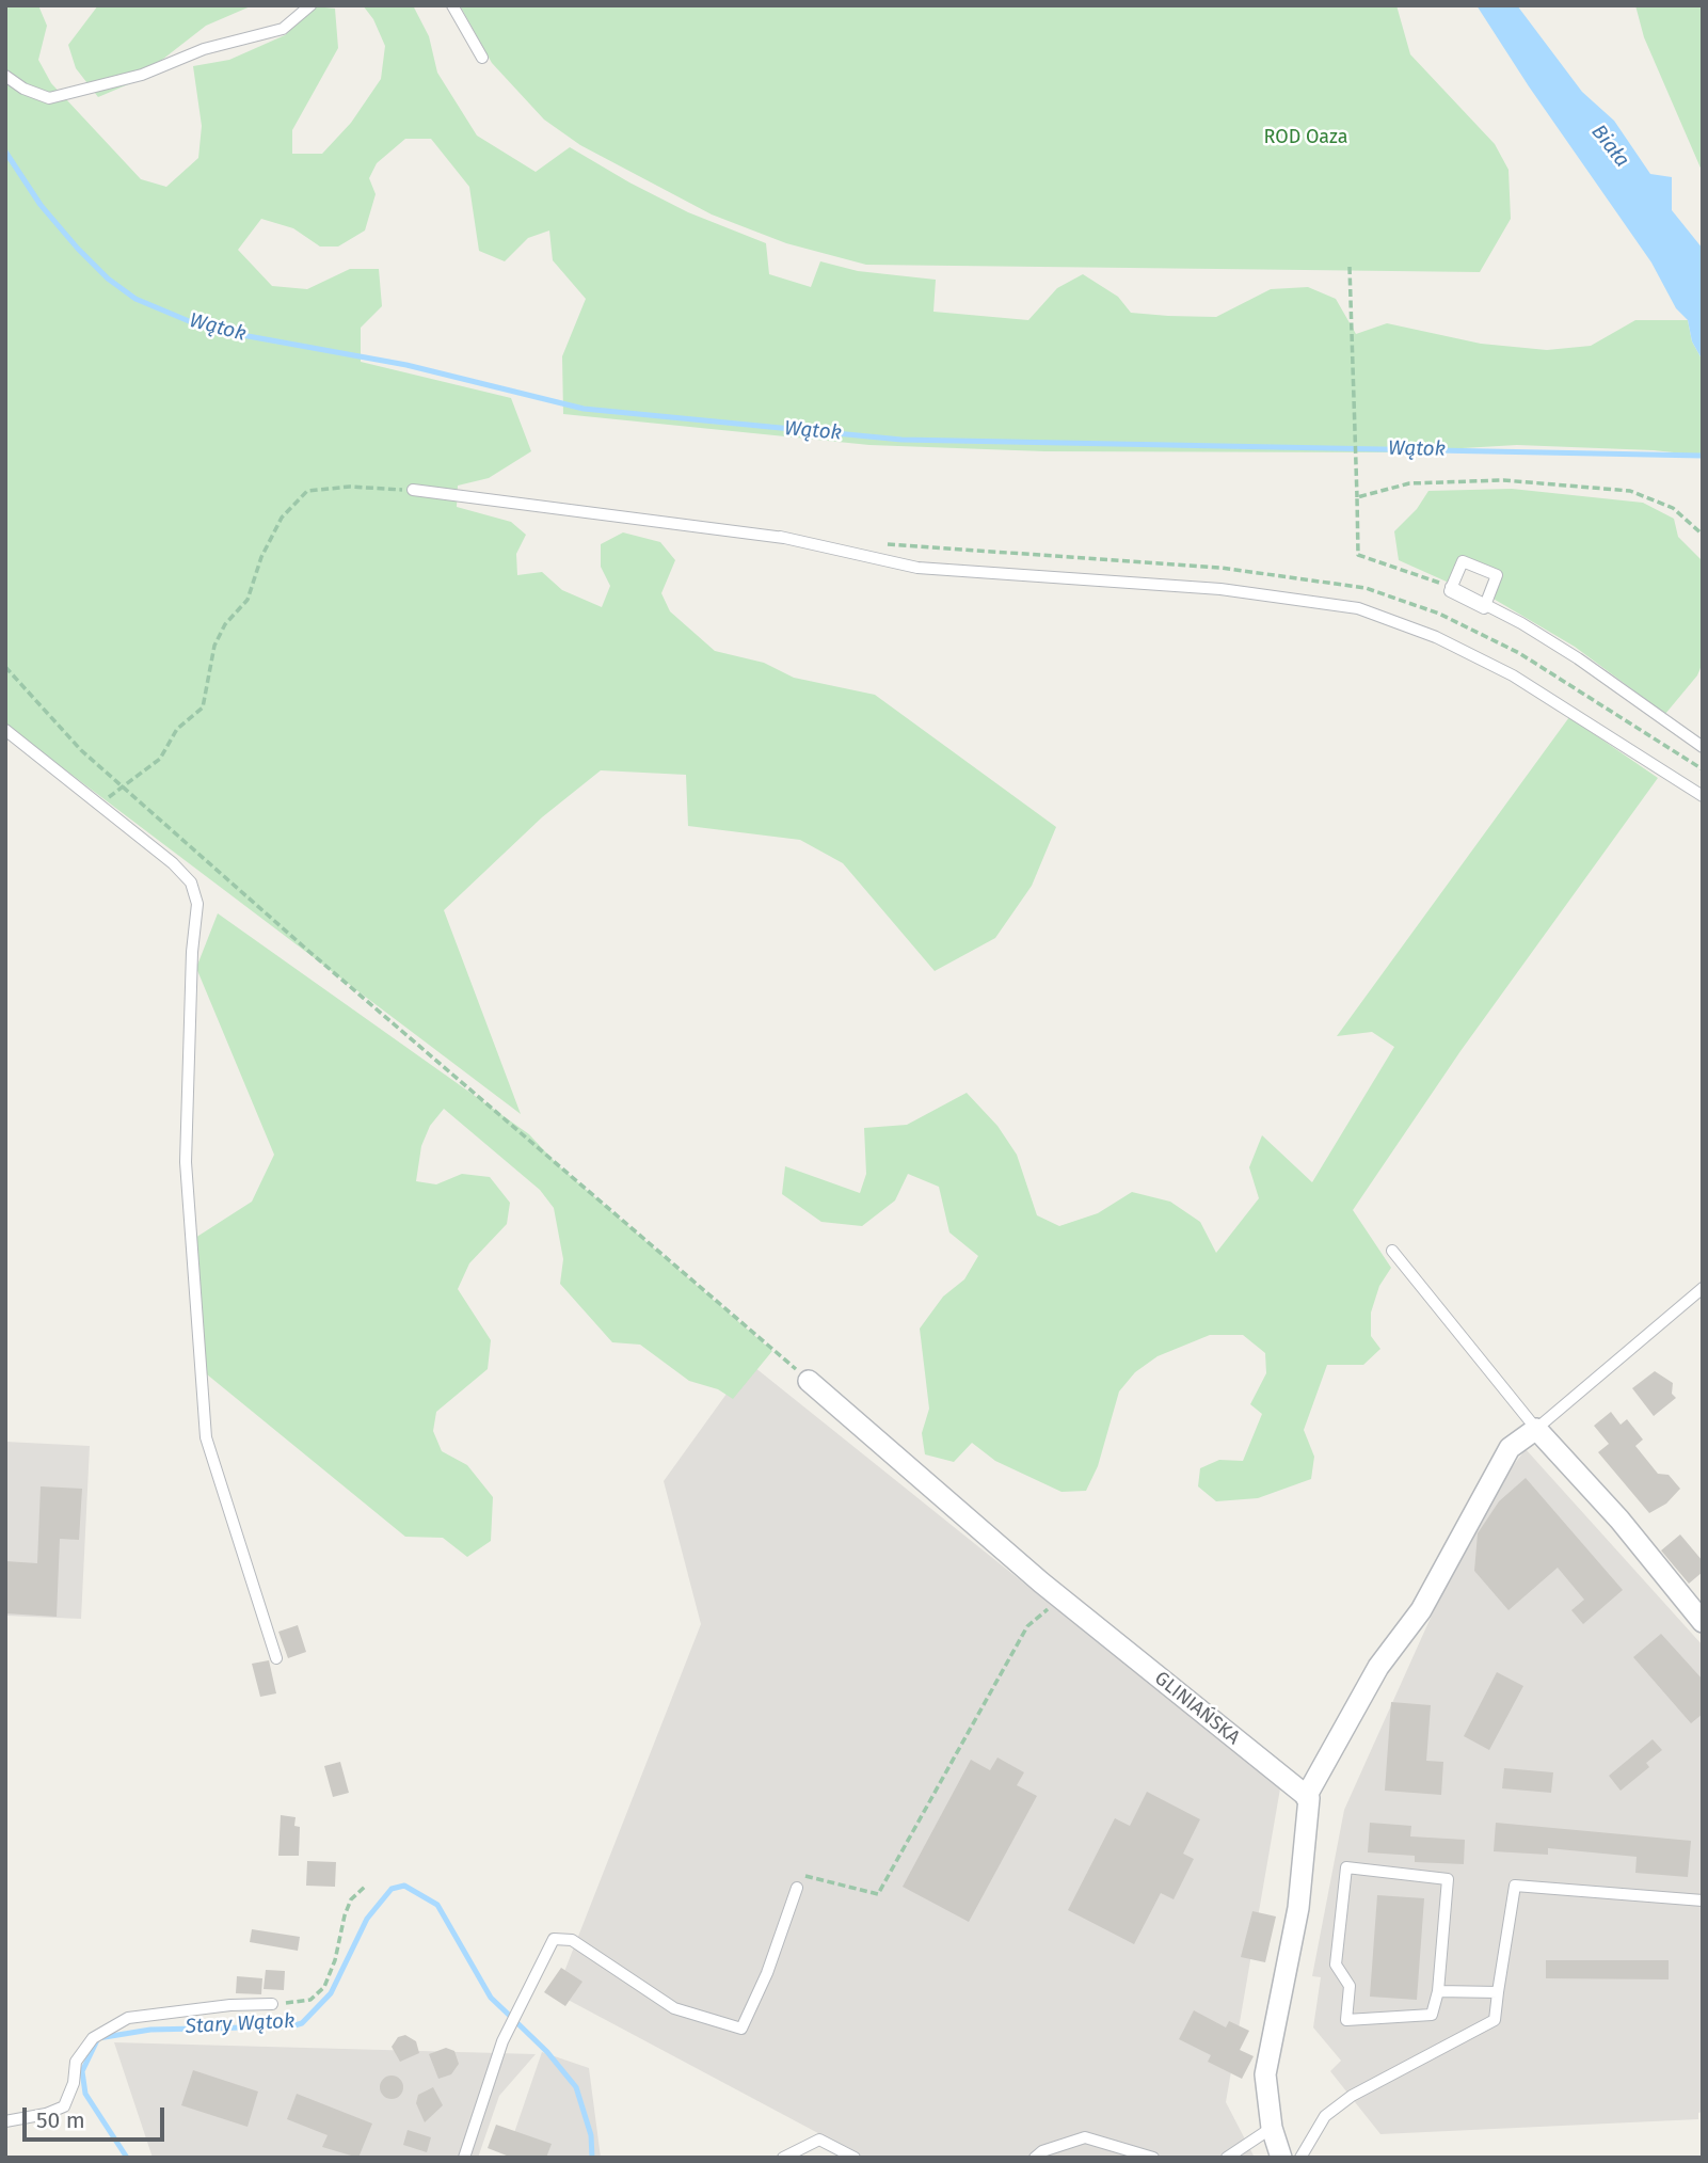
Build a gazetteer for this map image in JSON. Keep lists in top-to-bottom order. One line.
{"streets":{"street":["GLINIAŃSKA"]},"water":["Biała","Wątok","Stary Wątok"],"parks":["ROD Oaza"],"scale_bar":"50 m"}
